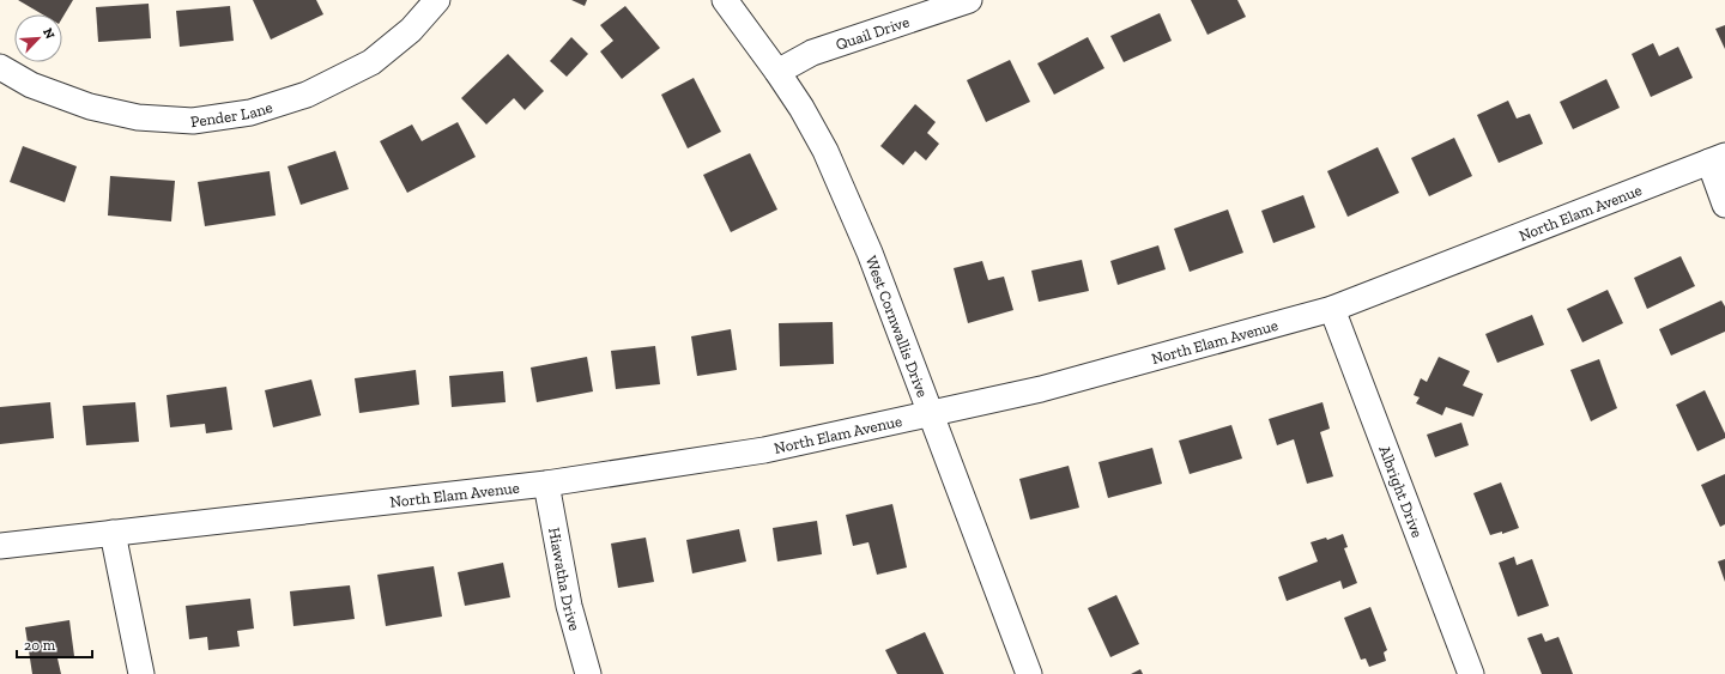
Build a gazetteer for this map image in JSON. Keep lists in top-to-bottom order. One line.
{"streets":{"street":["Quail Drive","Pender Lane","North Elam Avenue","West Cornwallis Drive","Albright Drive","Hiawatha Drive"]},"crossings":[["Quail Drive","West Cornwallis Drive"],["North Elam Avenue","West Cornwallis Drive"],["North Elam Avenue","Albright Drive"],["North Elam Avenue","Hiawatha Drive"]],"scale_bar":"20 m","north":"top right"}
